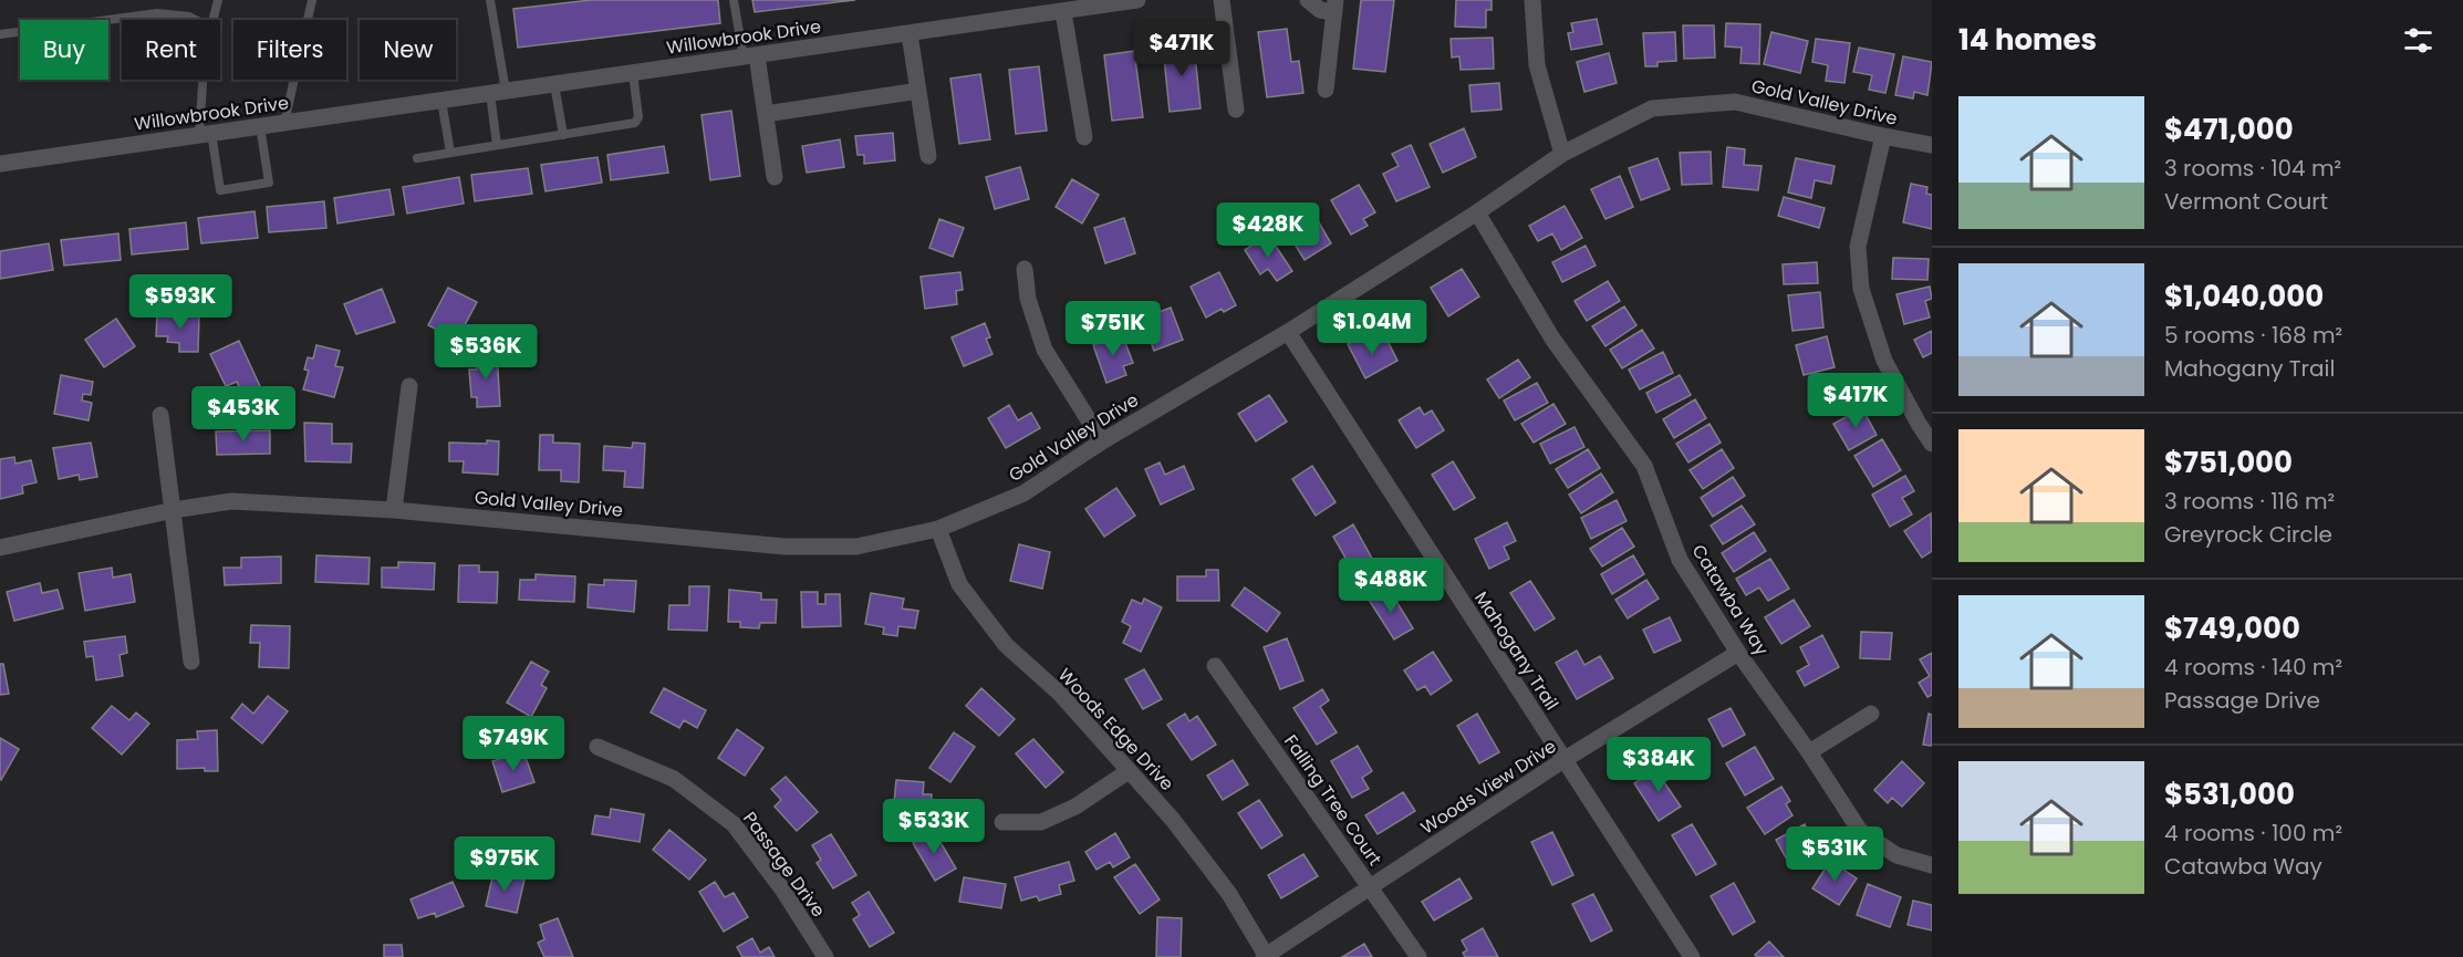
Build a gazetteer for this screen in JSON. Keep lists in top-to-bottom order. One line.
{"streets":{"street":["Willowbrook Drive","Gold Valley Drive","Catawba Way","Mahogany Trail","Woods Edge Drive","Woods View Drive","Falling Tree Court","Passage Drive"]},"crossings":[["Gold Valley Drive","Catawba Way"],["Gold Valley Drive","Mahogany Trail"],["Gold Valley Drive","Woods Edge Drive"],["Catawba Way","Woods View Drive"],["Mahogany Trail","Woods View Drive"],["Woods Edge Drive","Woods View Drive"],["Woods View Drive","Falling Tree Court"]],"page":{"heading":"14 homes","chip":["Buy","Rent","Filters","New"],"price":["$471K","$428K","$593K","$1.04M","$751K","$536K","$417K","$453K","$488K","$749K","$384K","$533K","$531K","$975K"],"list":[{"name":"$471,000","note":"3 rooms · 104 m² · Vermont Court"},{"name":"$1,040,000","note":"5 rooms · 168 m² · Mahogany Trail"},{"name":"$751,000","note":"3 rooms · 116 m² · Greyrock Circle"},{"name":"$749,000","note":"4 rooms · 140 m² · Passage Drive"},{"name":"$531,000","note":"4 rooms · 100 m² · Catawba Way"}]}}
